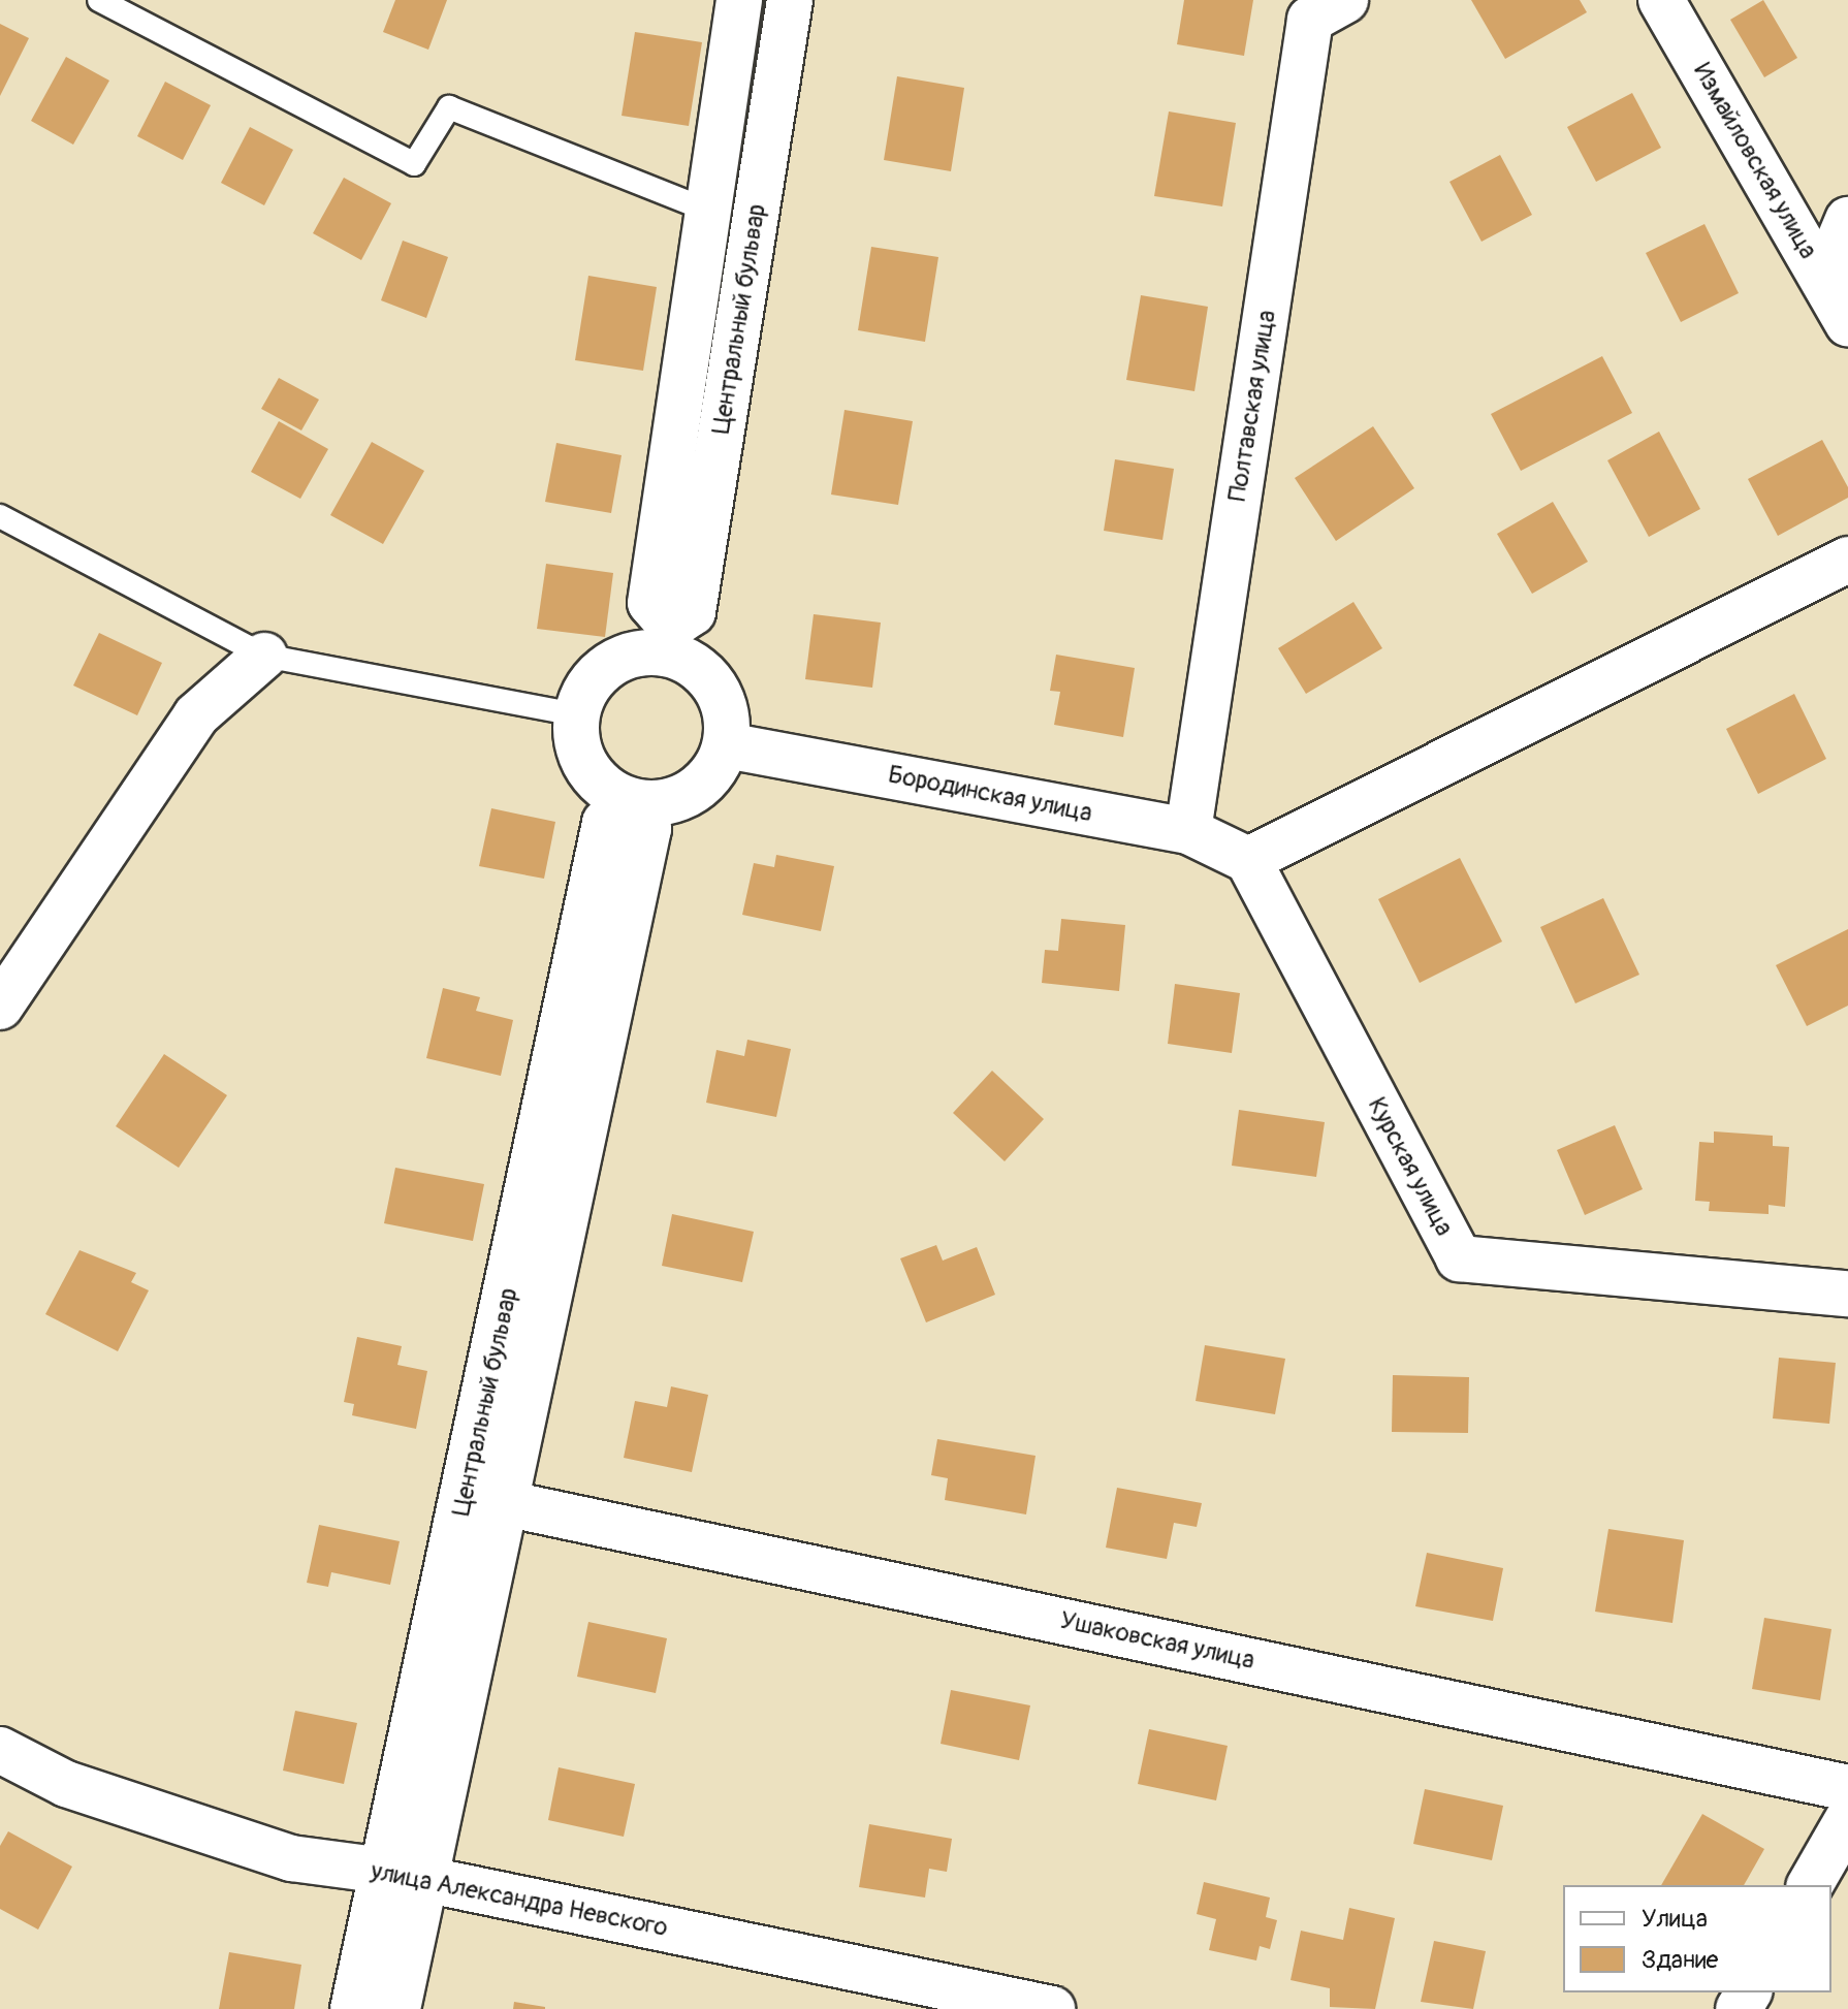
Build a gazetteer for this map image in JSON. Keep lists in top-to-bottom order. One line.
{"streets":{"street":["Измайловская улица","Центральный бульвар","Полтавская улица","Бородинская улица","Курская улица","Ушаковская улица","улица Александра Невского"]},"crossings":[["Центральный бульвар","Бородинская улица"],["Центральный бульвар","Ушаковская улица"],["Центральный бульвар","улица Александра Невского"],["Полтавская улица","Бородинская улица"],["Бородинская улица","Курская улица"]],"legend":["Улица","Здание"]}
